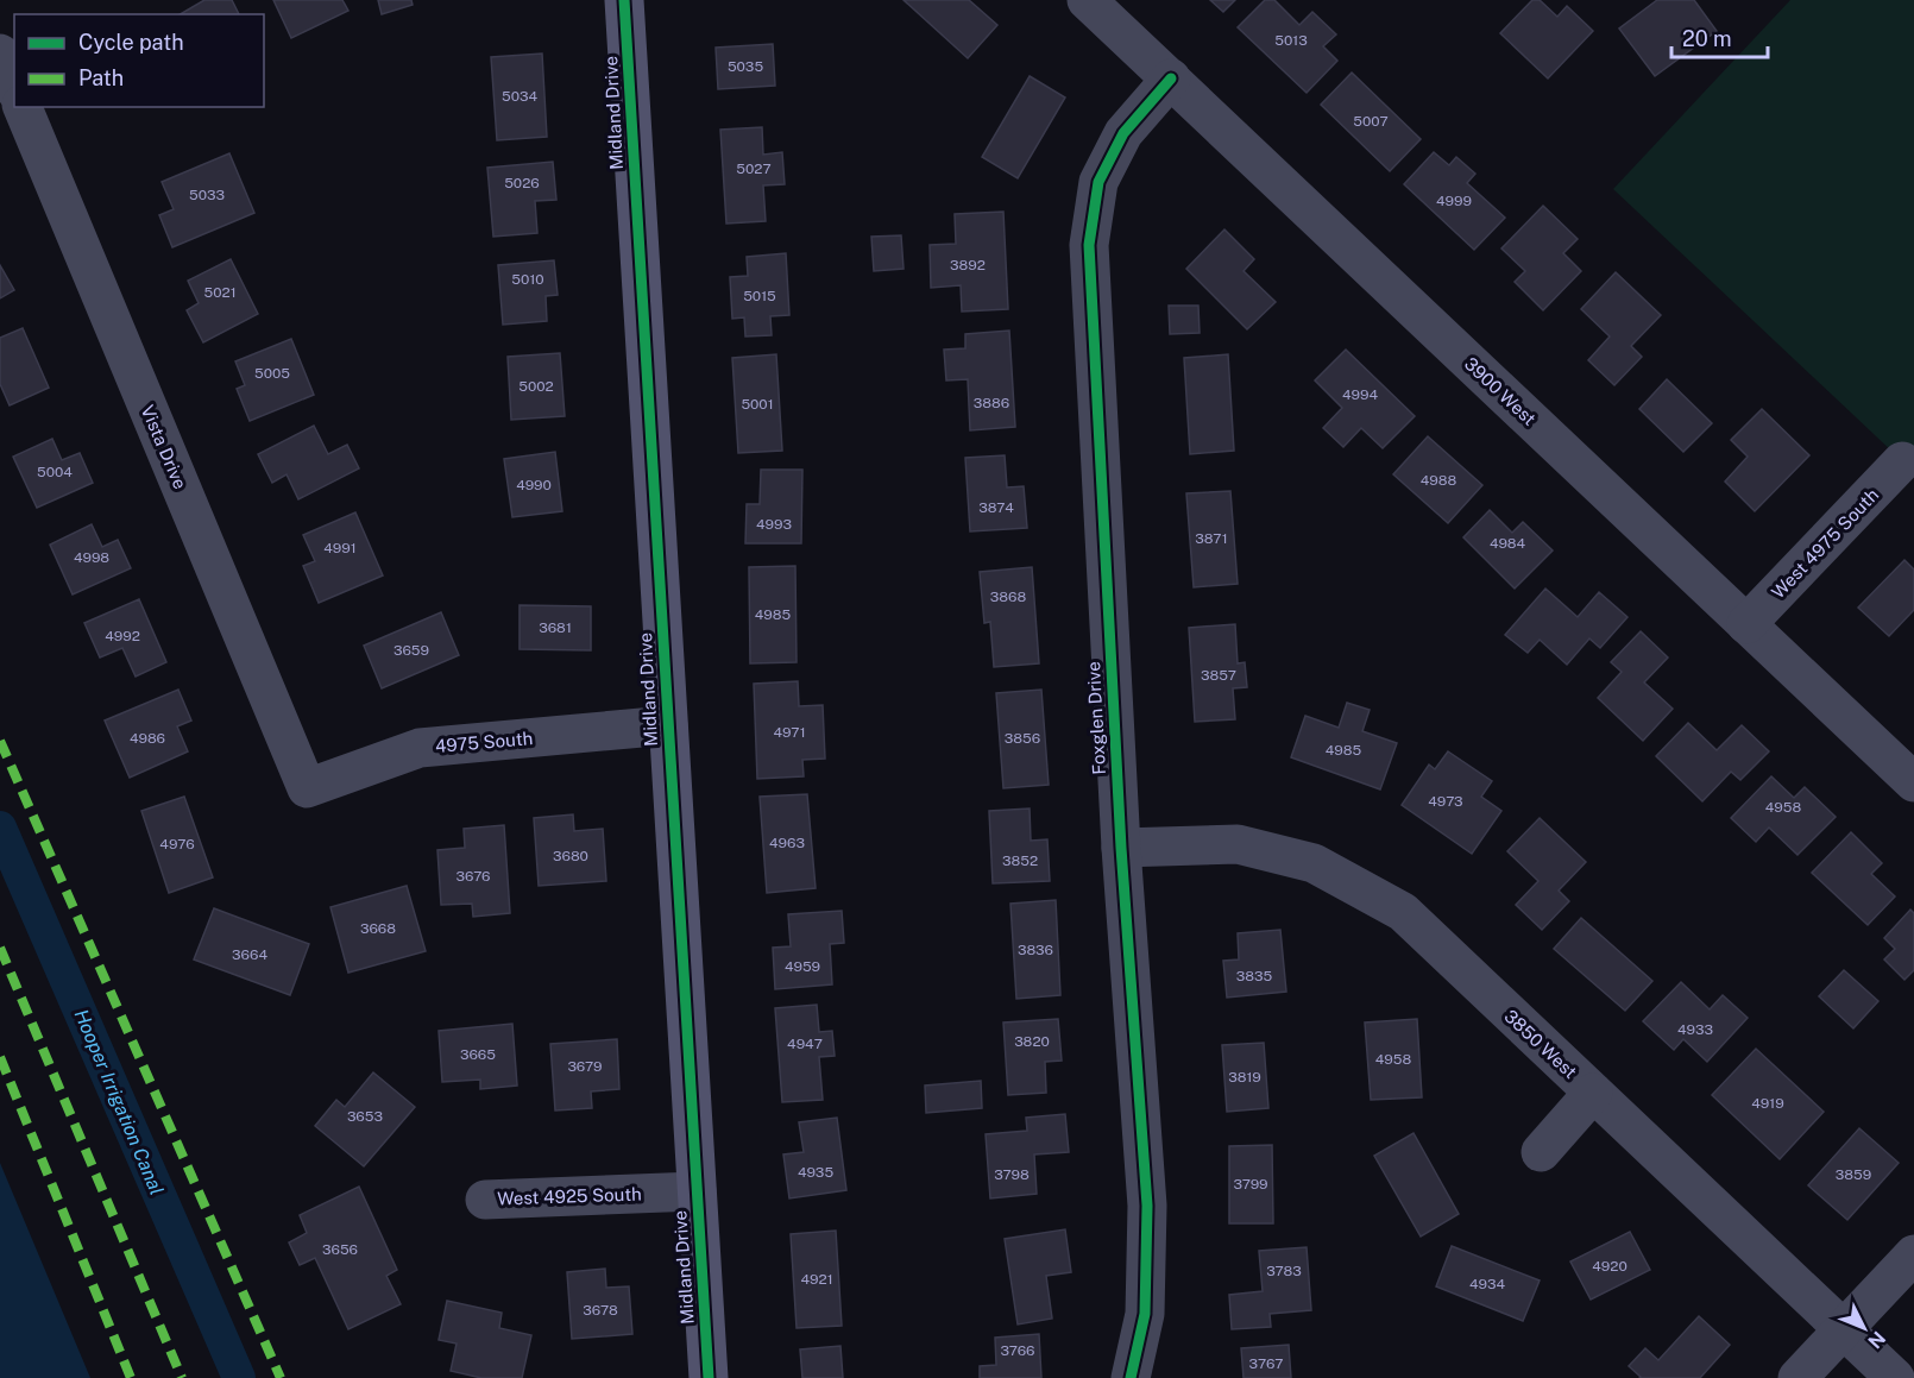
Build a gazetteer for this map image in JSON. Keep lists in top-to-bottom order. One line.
{"streets":{"street":["Midland Drive","3900 West","Vista Drive","West 4975 South","Foxglen Drive","4975 South","3850 West","West 4925 South"]},"crossings":[["Midland Drive","4975 South"],["Midland Drive","West 4925 South"],["3900 West","West 4975 South"],["3900 West","Foxglen Drive"],["Vista Drive","4975 South"],["Foxglen Drive","3850 West"]],"water":["Hooper Irrigation Canal"],"house_numbers":["5013","5035","5034","5007","5027","5026","5033","4999","3892","5010","5021","5015","5005","5002","4994","3886","5001","5004","4988","4990","3874","4993","3871","4984","4991","4998","3868","4985","3681","4992","3659","3857","4971","4986","3856","4985","4973","4958","4963","4976","3680","3852","3676","3668","3836","3664","4959","3835","4933","3820","4947","3665","4958","3679","3819","4919","3653","4935","3798","3859","3799","3656","4920","3783","4921","4934","3678","3766","3767"],"legend":["Cycle path","Path"],"scale_bar":"20 m","north":"bottom right"}
